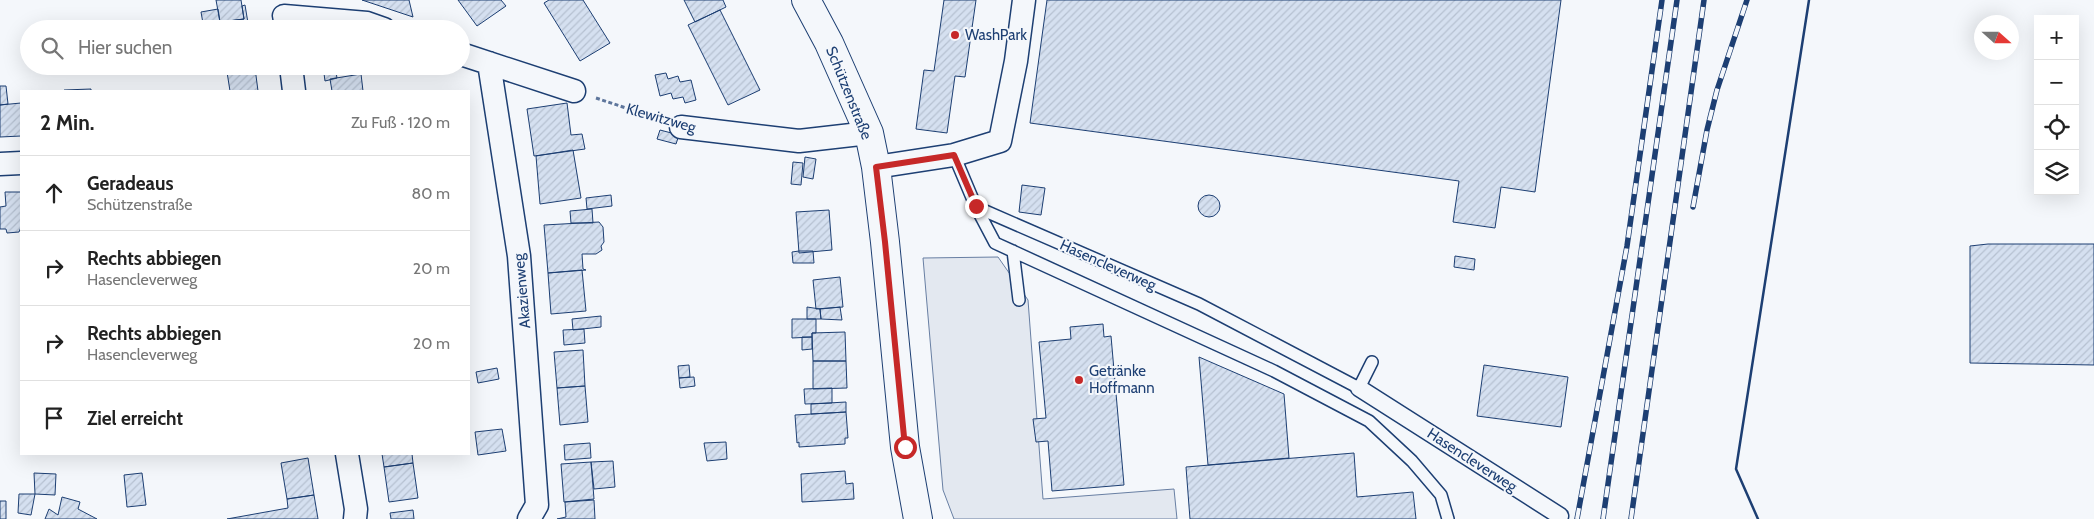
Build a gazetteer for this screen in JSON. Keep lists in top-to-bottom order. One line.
{"streets":{"main road":["Schützenstraße"],"street":["Klewitzweg","Hasencleverweg","Akazienweg"]},"crossings":[["Schützenstraße","Klewitzweg"]],"places":["WashPark","Getränke Hoffmann"],"north":"right","page":{"map_buttons":["+","−"],"search":"Hier suchen","heading":["2 Min.","Zu Fuß · 120 m"],"list":[["Geradeaus","Schützenstraße","80 m"],["Rechts abbiegen","Hasencleverweg","20 m"],["Rechts abbiegen","Hasencleverweg","20 m"],"Ziel erreicht"]}}
